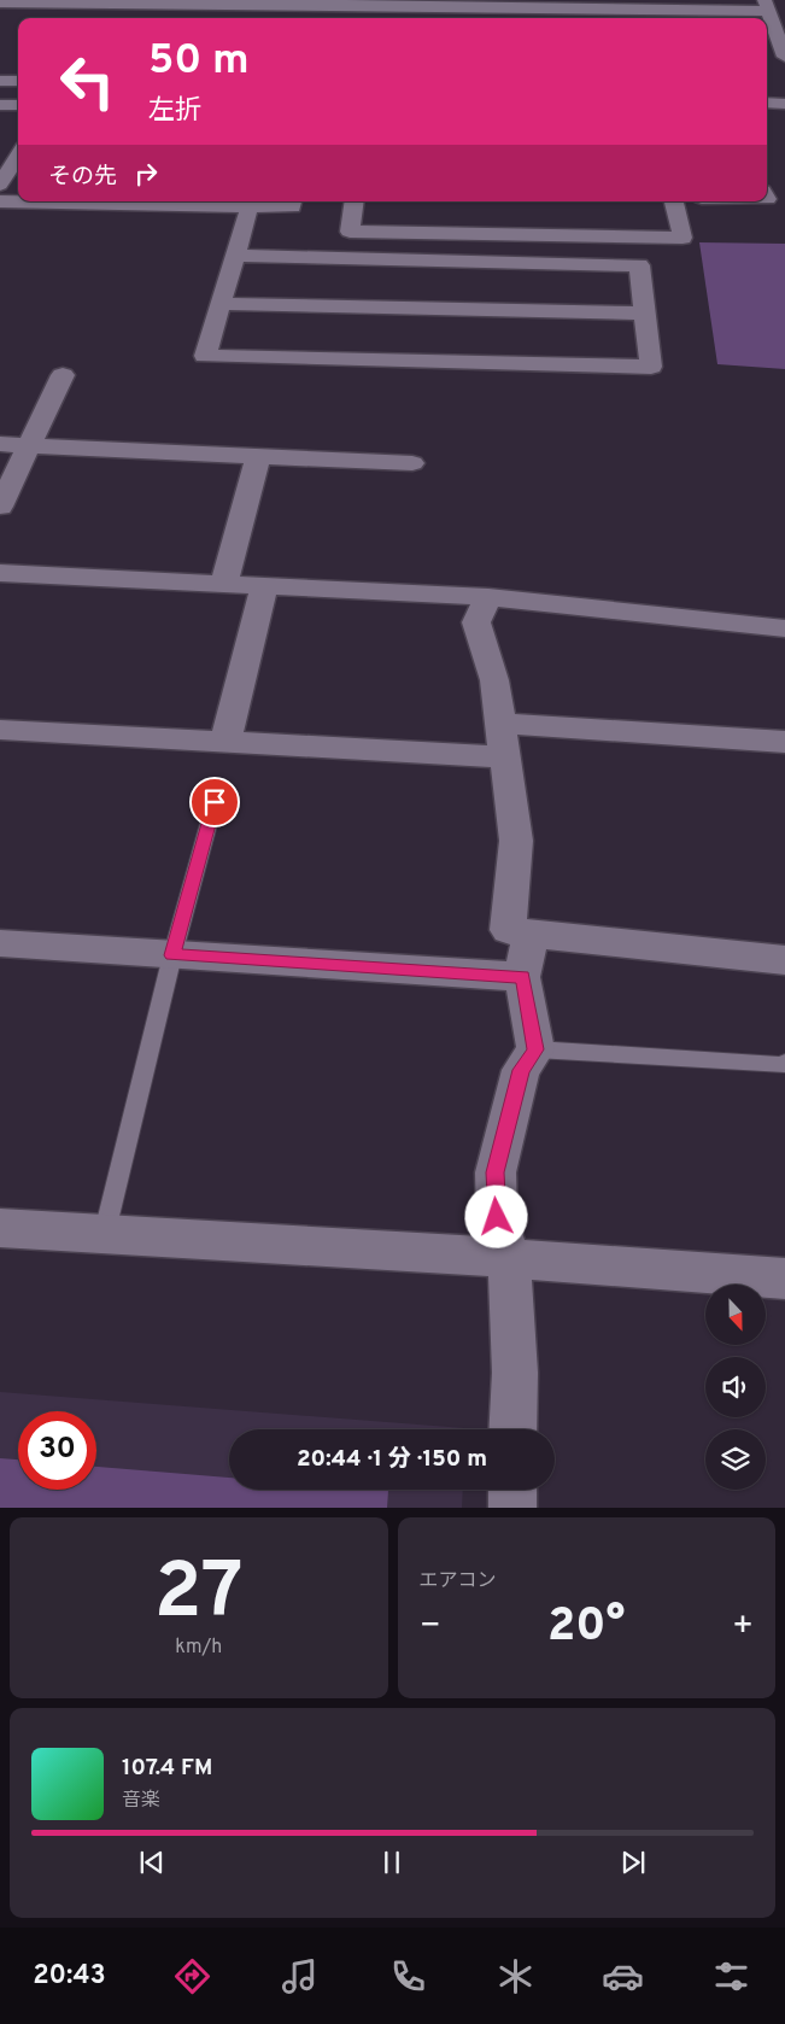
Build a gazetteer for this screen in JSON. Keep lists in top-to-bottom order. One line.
{"north":"bottom","page":{"turn":["50 m","左折"],"then":"その先","limit":"30","trip":"20:44 · 1 分 · 150 m","tile":[["27","km/h"],"エアコン"],"heat":["−","20°","+"],"song":["107.4 FM","音楽"],"tabs":"20:43"}}
